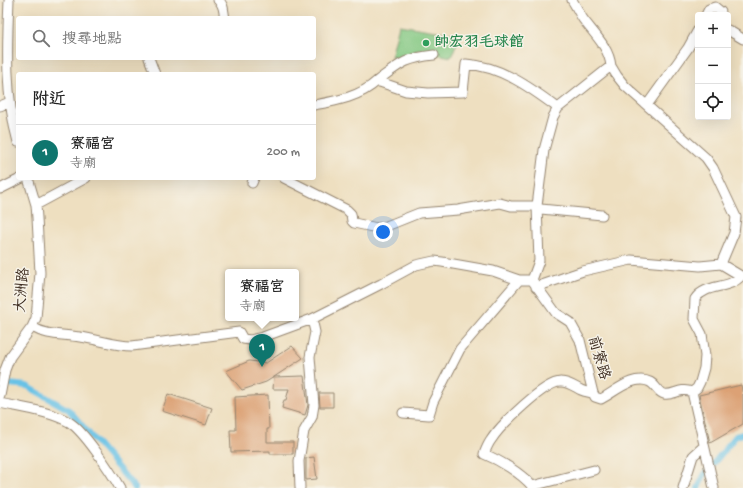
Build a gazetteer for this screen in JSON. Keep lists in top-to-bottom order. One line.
{"streets":{"street":["大洲路","前寮路"]},"places":["帥宏羽毛球館"],"page":{"map_buttons":["+","−"],"search":"搜尋地點","heading":"附近","list":[{"mark":"1","name":"寮福宮","note":"寺廟","value":"200 m"}],"popup":["寮福宮","寺廟"],"pins":"1"}}
